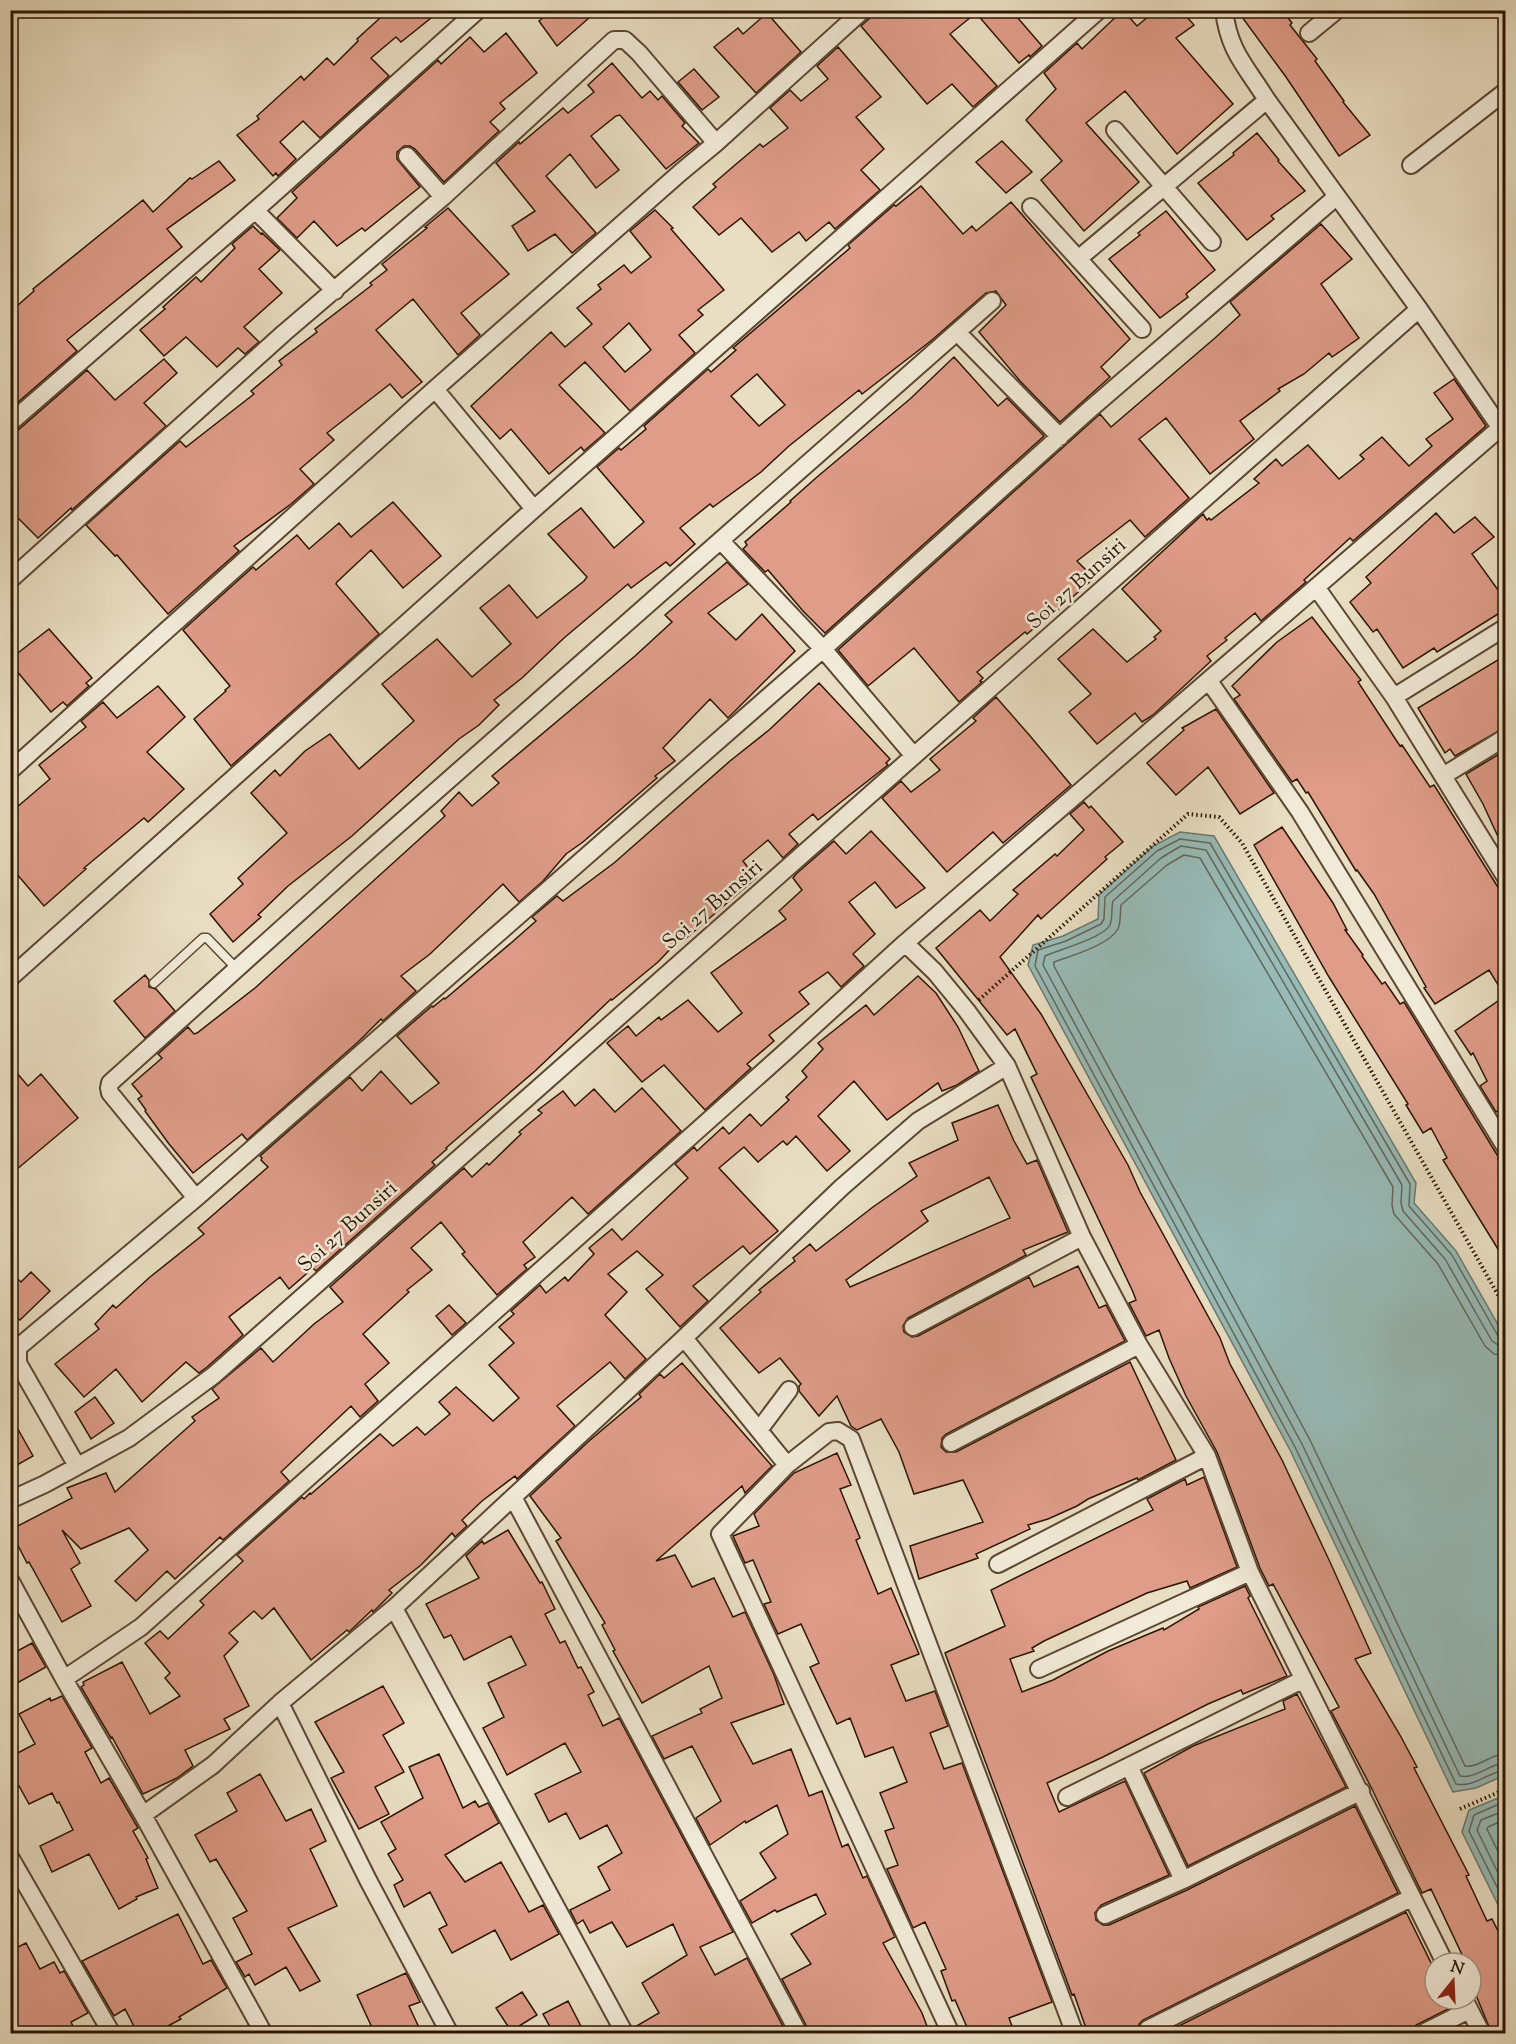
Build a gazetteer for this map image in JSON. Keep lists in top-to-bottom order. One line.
{"streets":{"street":["Soi 27 Bunsiri"]},"north":"top"}
